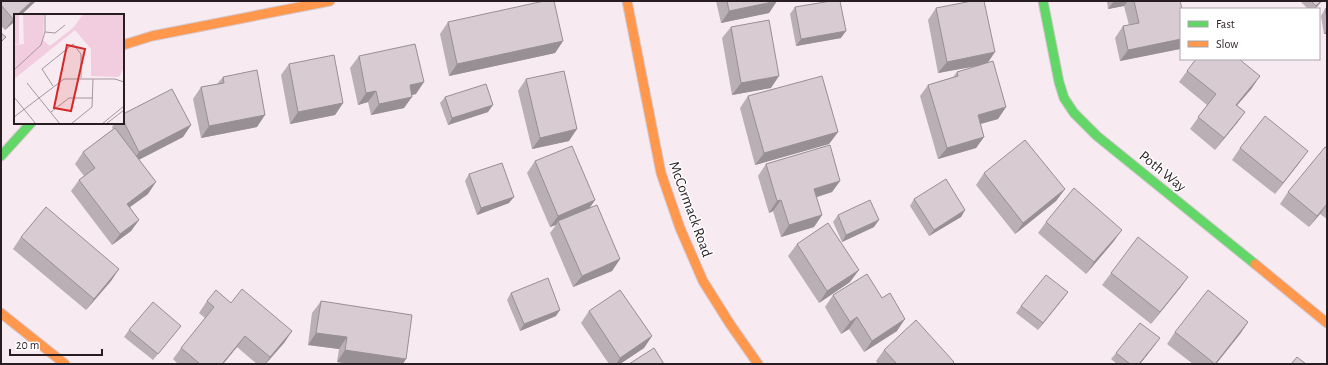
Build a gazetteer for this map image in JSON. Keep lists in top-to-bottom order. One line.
{"streets":{"street":["Poth Way","McCormack Road"]},"legend":["Fast","Slow"],"scale_bar":"20 m"}
